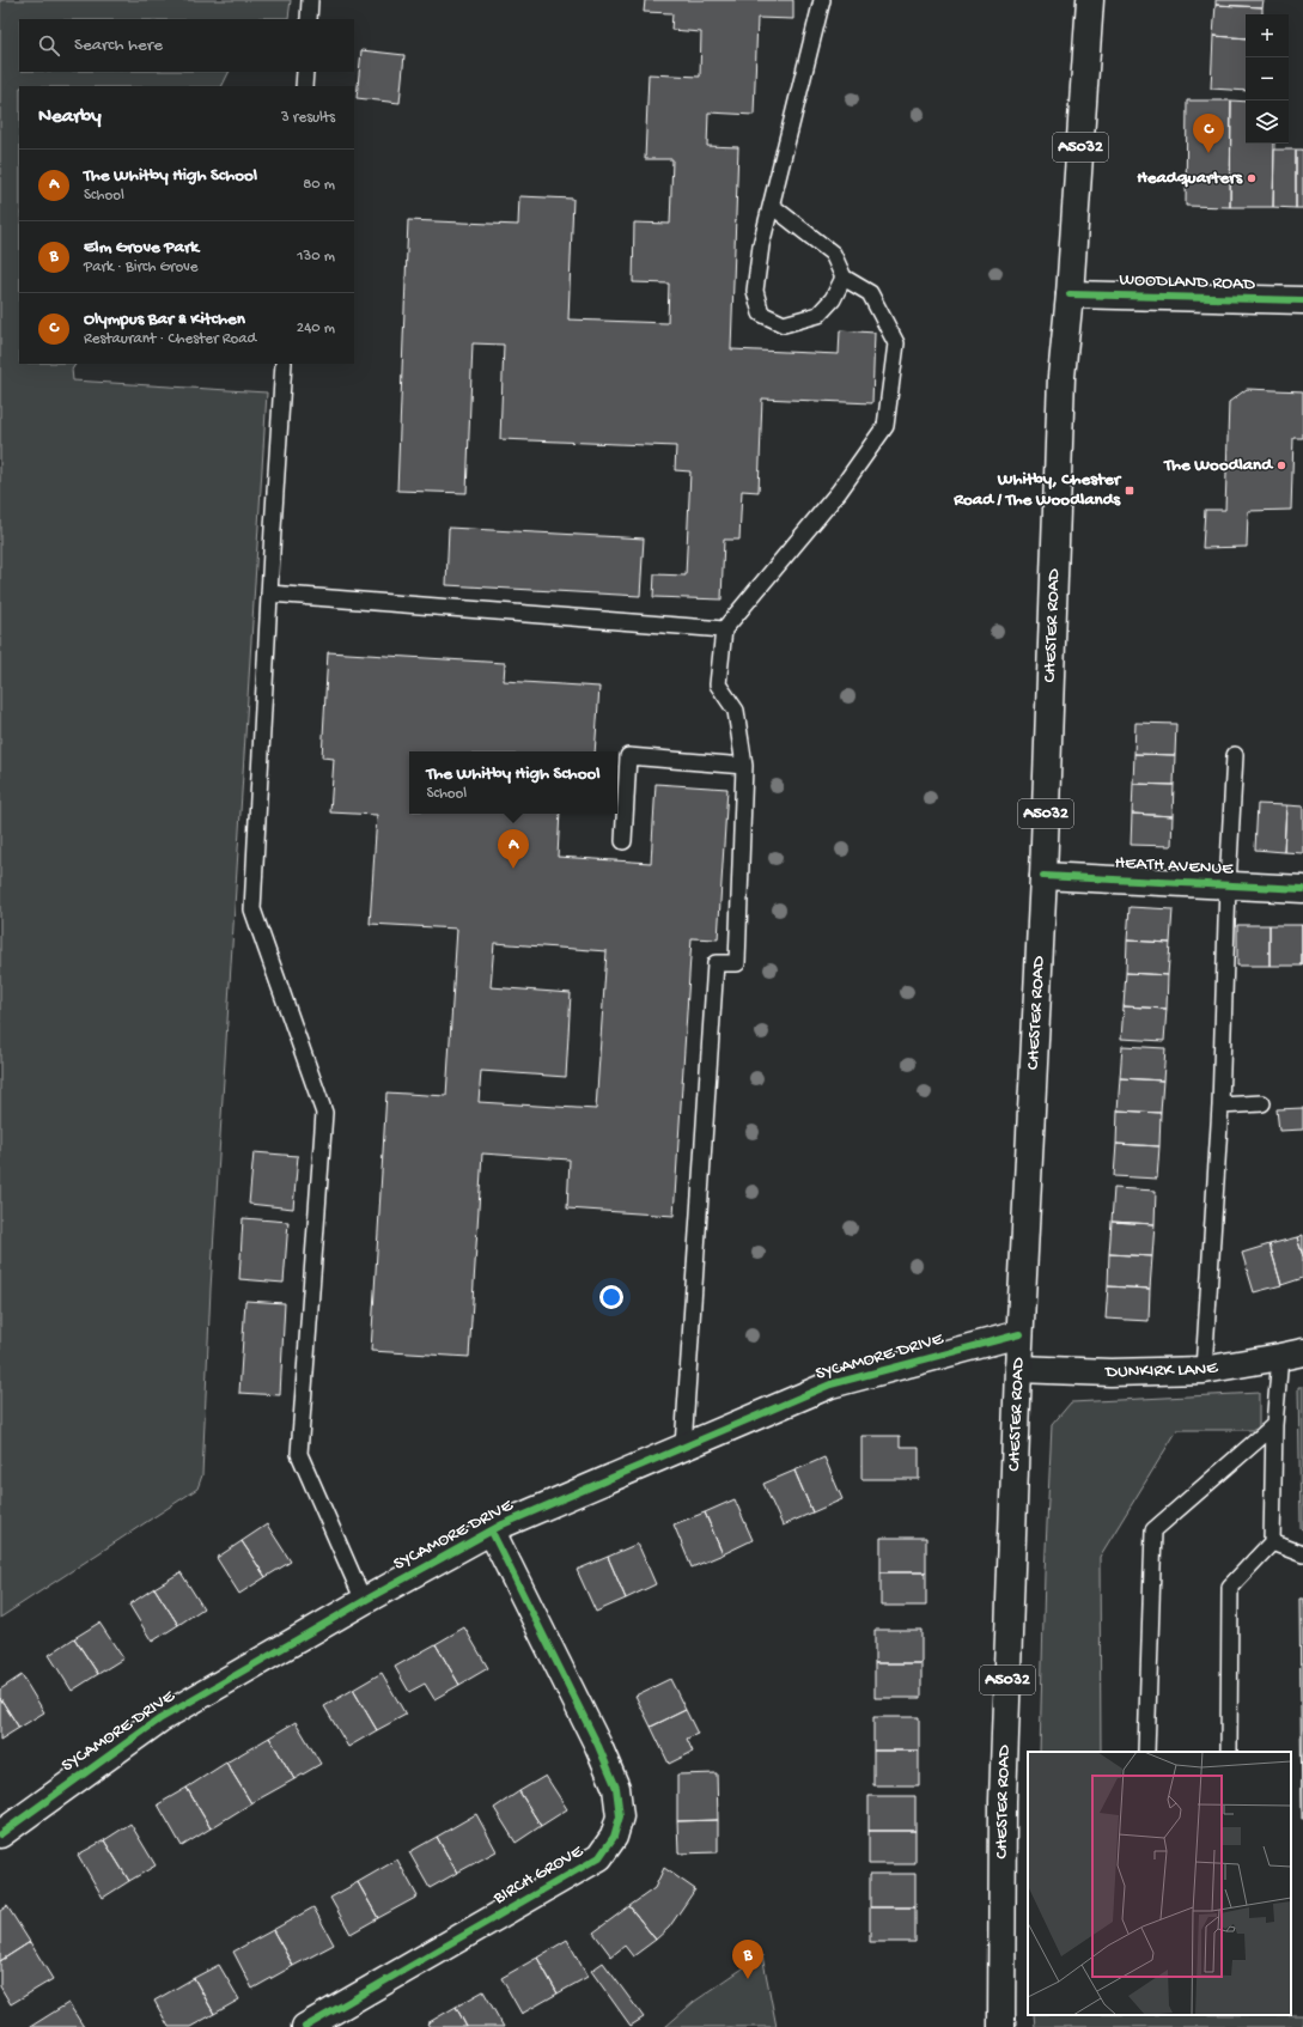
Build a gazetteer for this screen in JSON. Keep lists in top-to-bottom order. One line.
{"streets":{"street":["A5032","WOODLAND ROAD","CHESTER ROAD","HEATH AVENUE","SYCAMORE DRIVE","DUNKIRK LANE","BIRCH GROVE"]},"crossings":[["WOODLAND ROAD","CHESTER ROAD"],["CHESTER ROAD","HEATH AVENUE"],["CHESTER ROAD","SYCAMORE DRIVE"],["CHESTER ROAD","DUNKIRK LANE"],["SYCAMORE DRIVE","BIRCH GROVE"]],"places":{"other":["Headquarters","The Woodland"],"transit":["Whitby, Chester Road / The Woodlands"]},"page":{"map_buttons":["+","−"],"search":"Search here","heading":["Nearby","3 results"],"pins":["C","A","B"],"list":[{"mark":"A","name":"The Whitby High School","note":"School","value":"80 m"},{"mark":"B","name":"Elm Grove Park","note":"Park · Birch Grove","value":"130 m"},{"mark":"C","name":"Olympus Bar & Kitchen","note":"Restaurant · Chester Road","value":"240 m"}],"popup":["The Whitby High School","School"]}}
